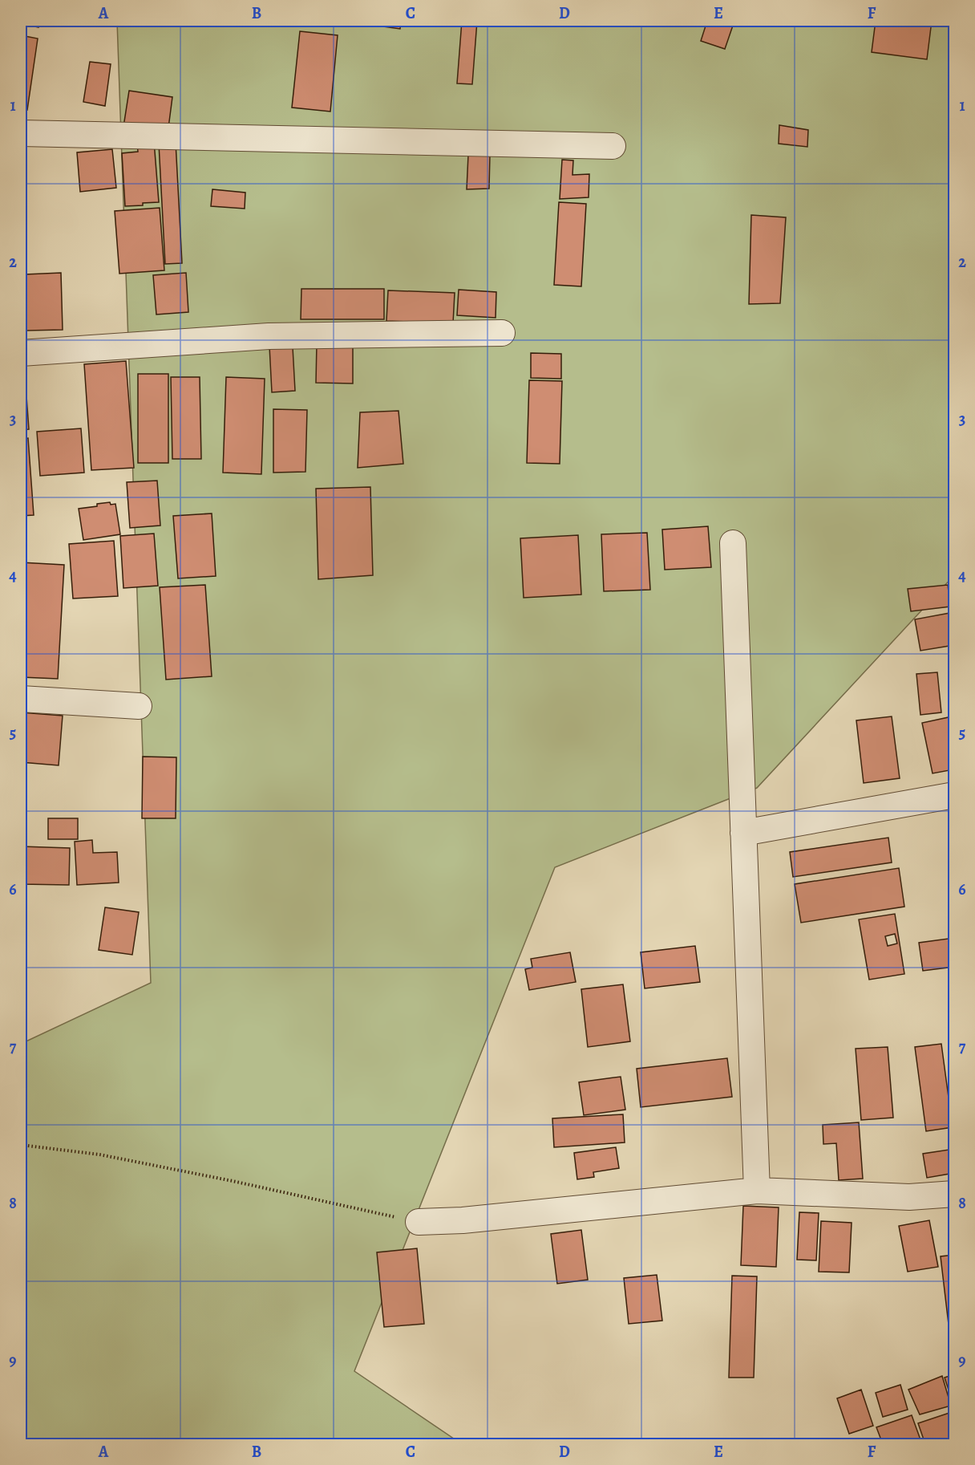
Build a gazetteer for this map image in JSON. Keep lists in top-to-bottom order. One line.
{"grid":{"columns":["A","B","C","D","E","F"],"rows":["1","2","3","4","5","6","7","8","9"]}}
